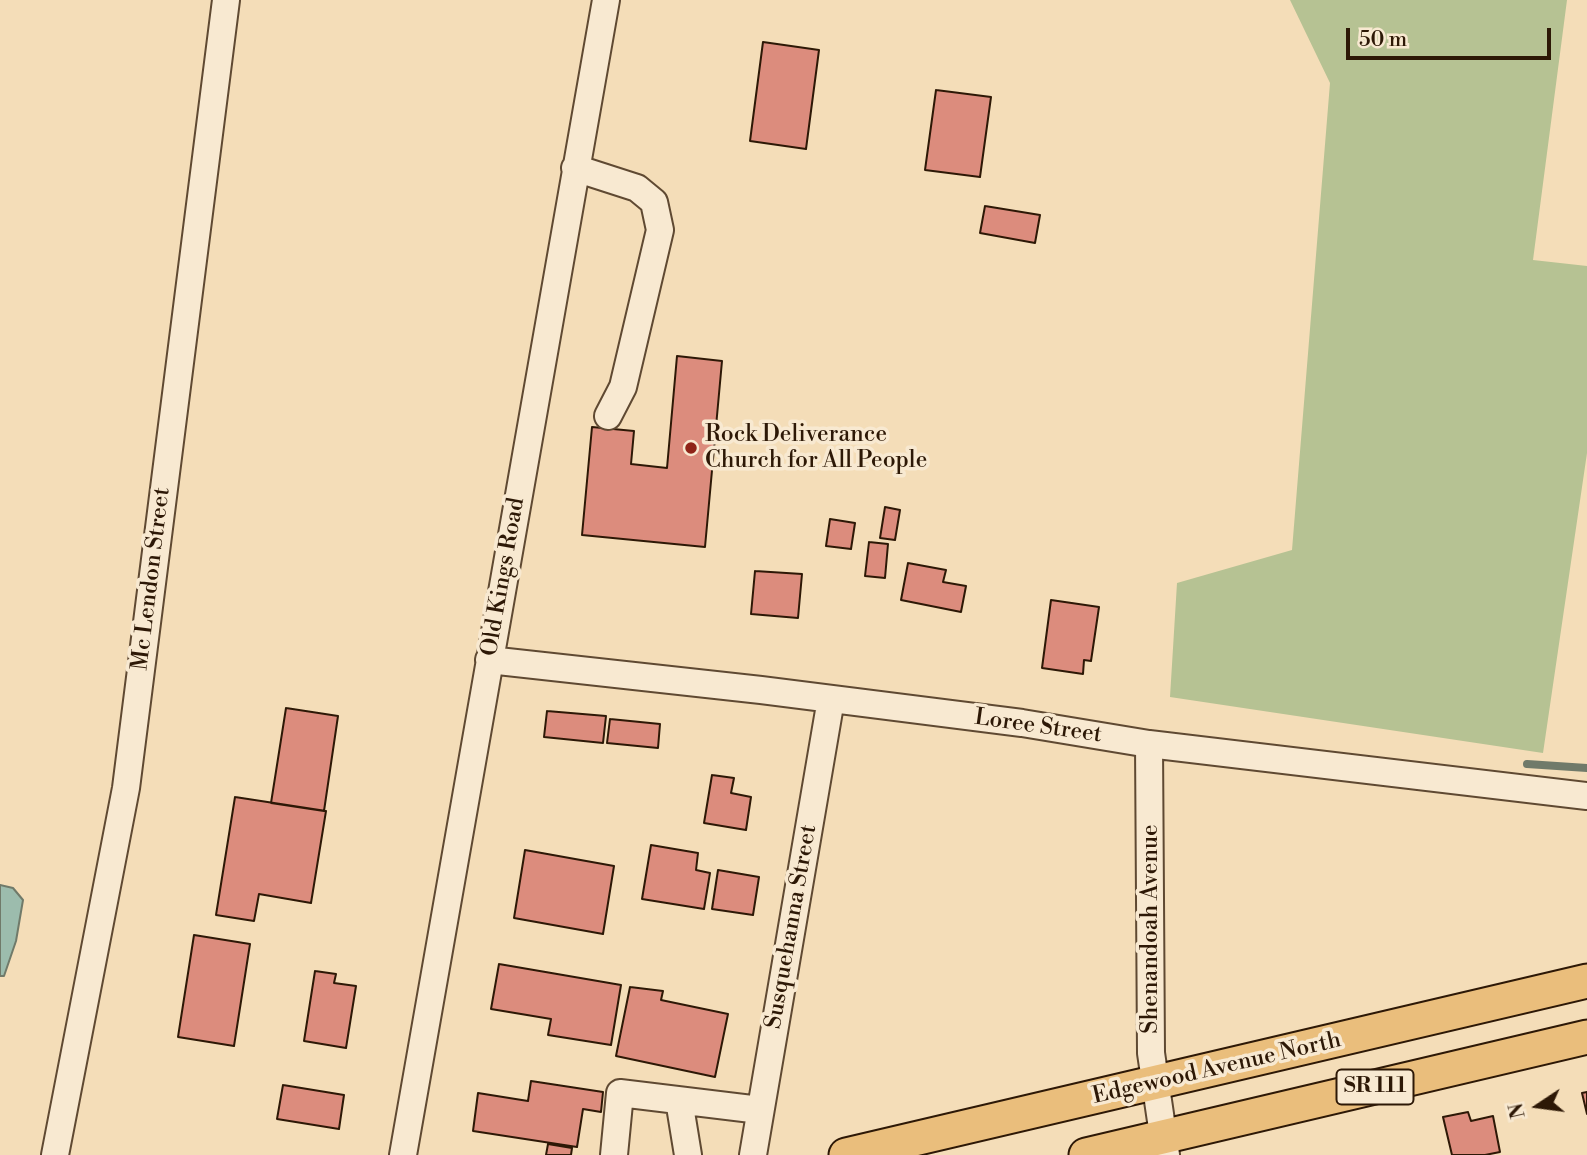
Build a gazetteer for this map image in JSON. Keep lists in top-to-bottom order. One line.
{"streets":{"main road":["Edgewood Avenue North","SR 111"],"street":["Old Kings Road","Mc Lendon Street","Loree Street","Susquehanna Street","Shenandoah Avenue"]},"crossings":[["Old Kings Road","Loree Street"],["Loree Street","Susquehanna Street"],["Loree Street","Shenandoah Avenue"],["Shenandoah Avenue","Edgewood Avenue North"],["Shenandoah Avenue","SR 111"]],"places":["Rock Deliverance Church for All People"],"scale_bar":"50 m","north":"left"}
